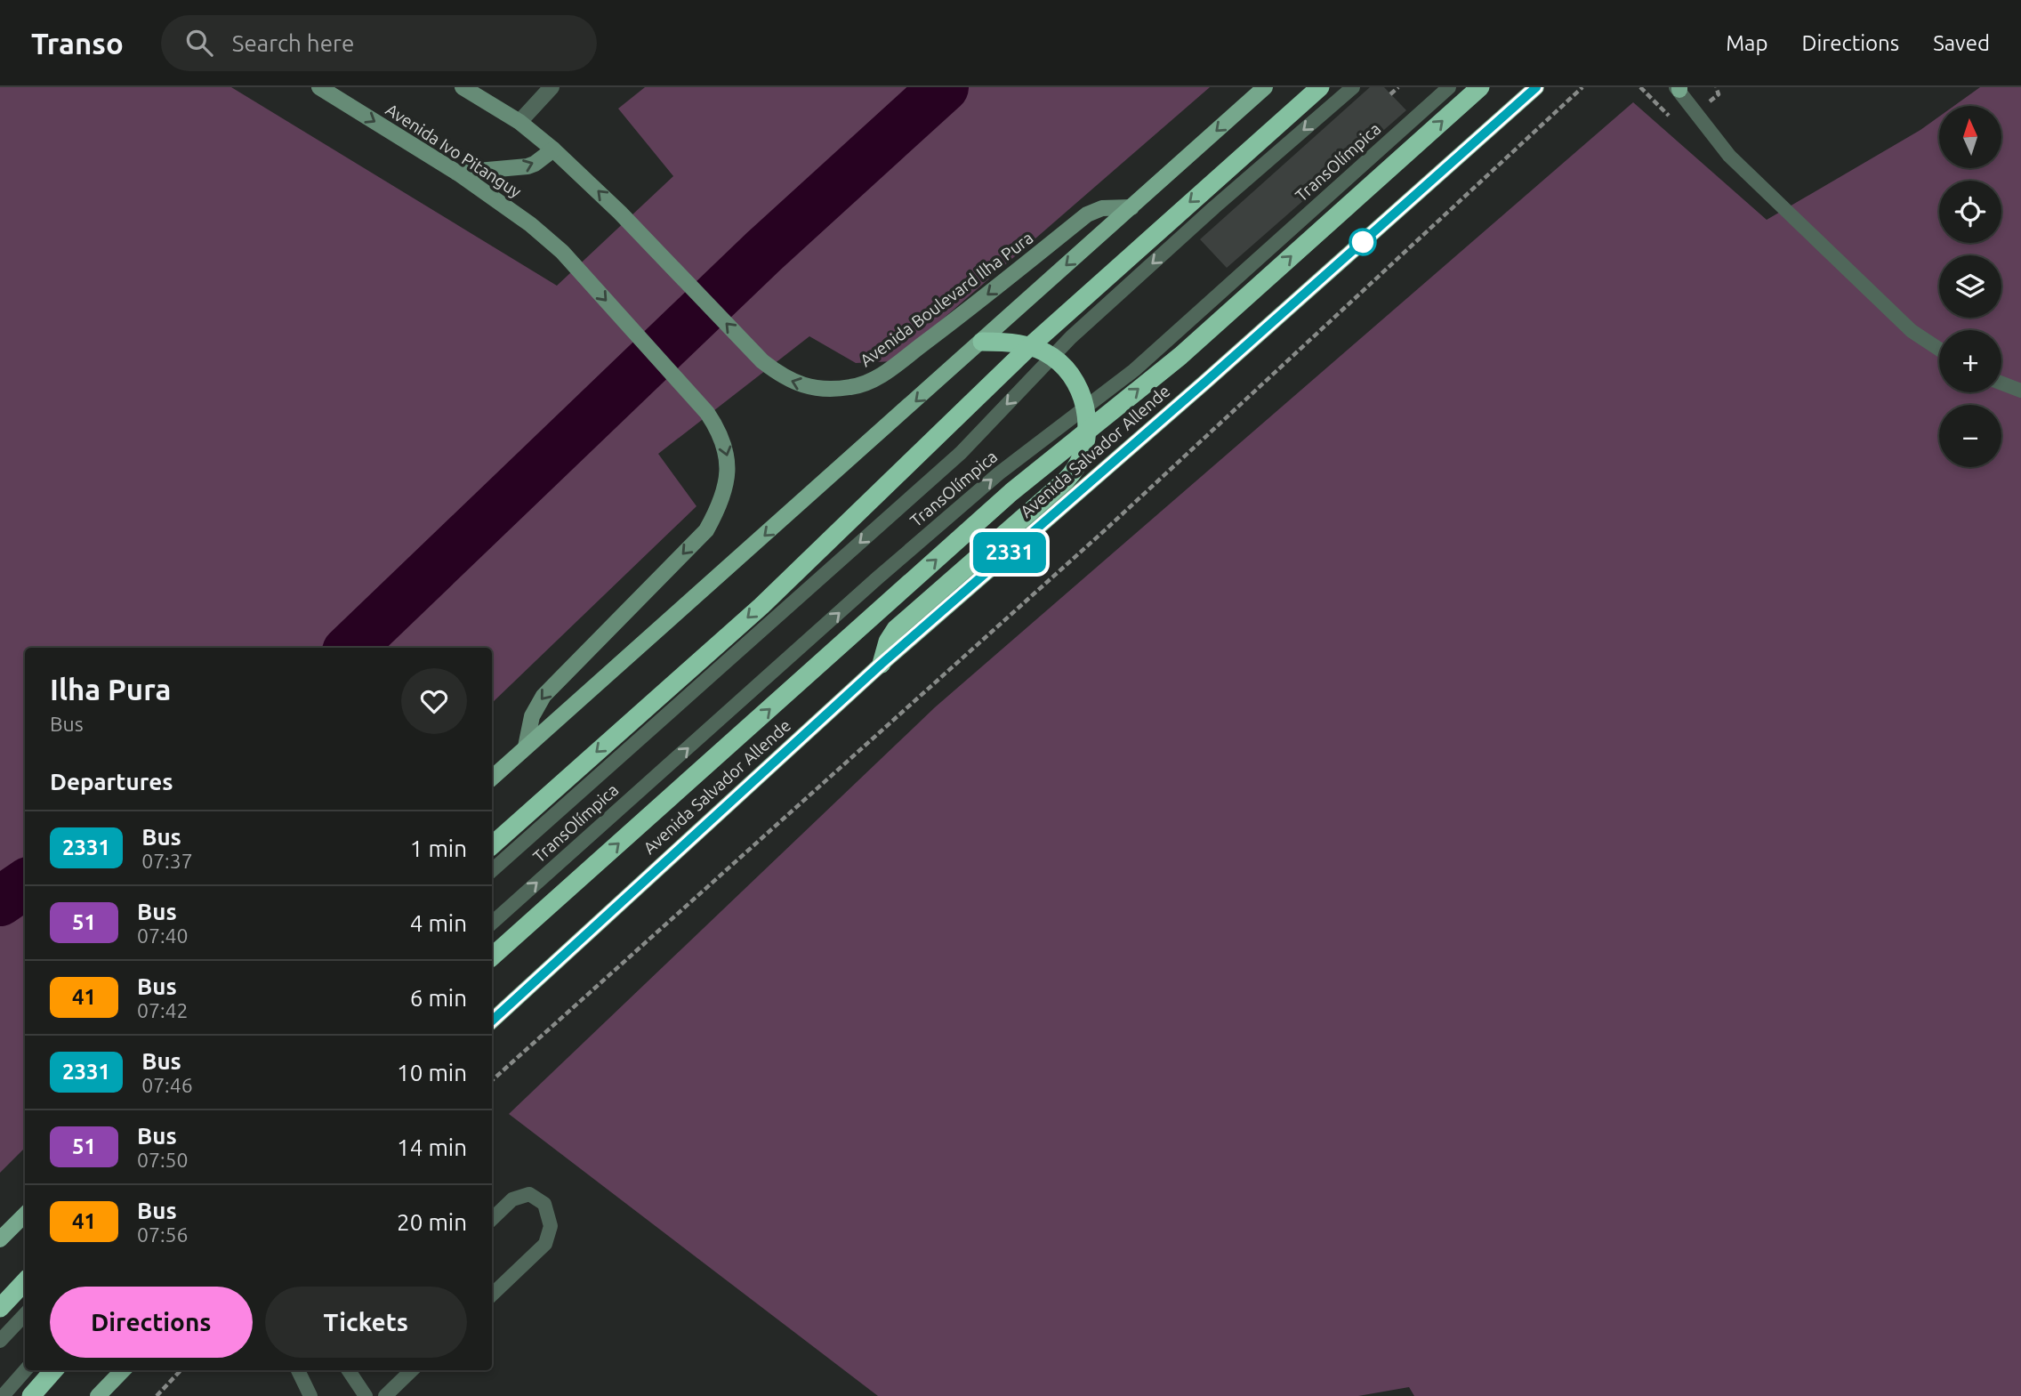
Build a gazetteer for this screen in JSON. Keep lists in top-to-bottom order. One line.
{"streets":{"highway":["Avenida Salvador Allende"],"street":["Avenida Ivo Pitanguy","Avenida Boulevard Ilha Pura"],"lane":["TransOlímpica"]},"lines":["bus line 2331"],"north":"top","page":{"header":"Transo","search":"Search here","nav":["Map","Directions","Saved"],"on_map":"2331","map_buttons":["+","−"],"heading":[["Ilha Pura","Bus"],"Departures"],"list":[{"mark":"2331","name":"Bus","note":"07:37","value":"1 min"},{"mark":"51","name":"Bus","note":"07:40","value":"4 min"},{"mark":"41","name":"Bus","note":"07:42","value":"6 min"},{"mark":"2331","name":"Bus","note":"07:46","value":"10 min"},{"mark":"51","name":"Bus","note":"07:50","value":"14 min"},{"mark":"41","name":"Bus","note":"07:56","value":"20 min"}],"buttons":["Directions","Tickets"]}}
